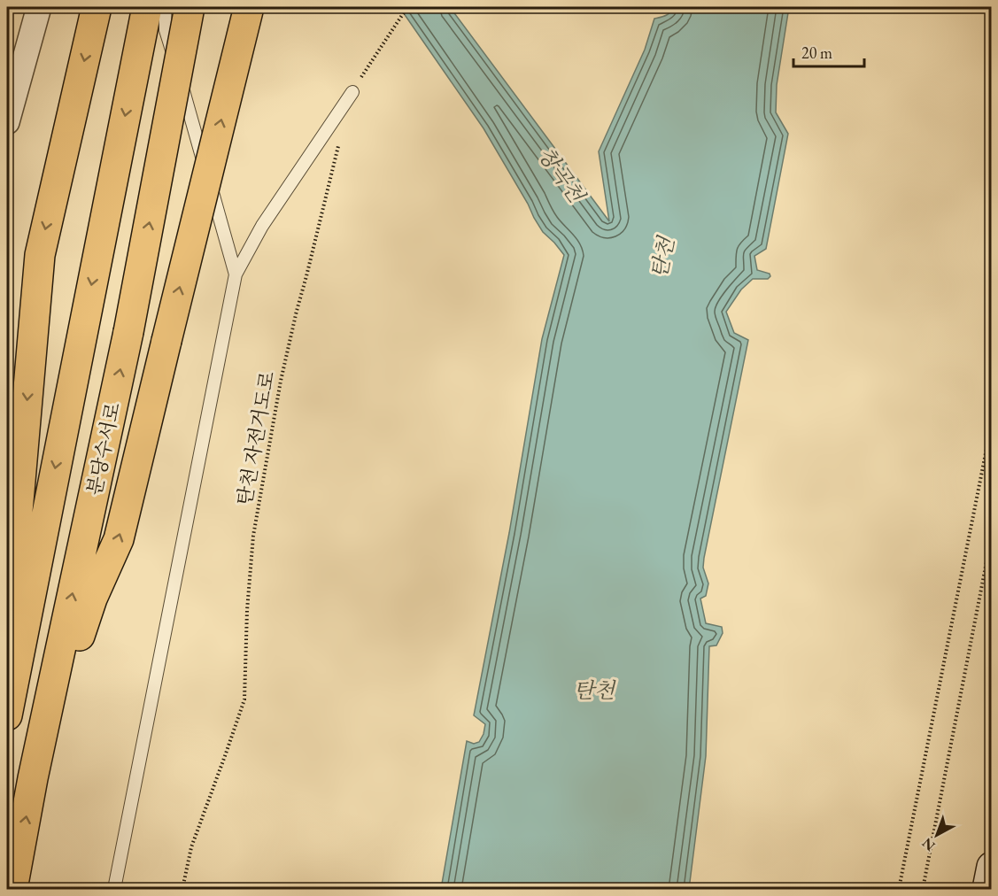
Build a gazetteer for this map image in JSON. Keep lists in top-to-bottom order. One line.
{"streets":{"highway":["분당수서로"],"path":["탄천 자전거도로"]},"water":["창곡천","탄천"],"scale_bar":"20 m","north":"bottom left"}
